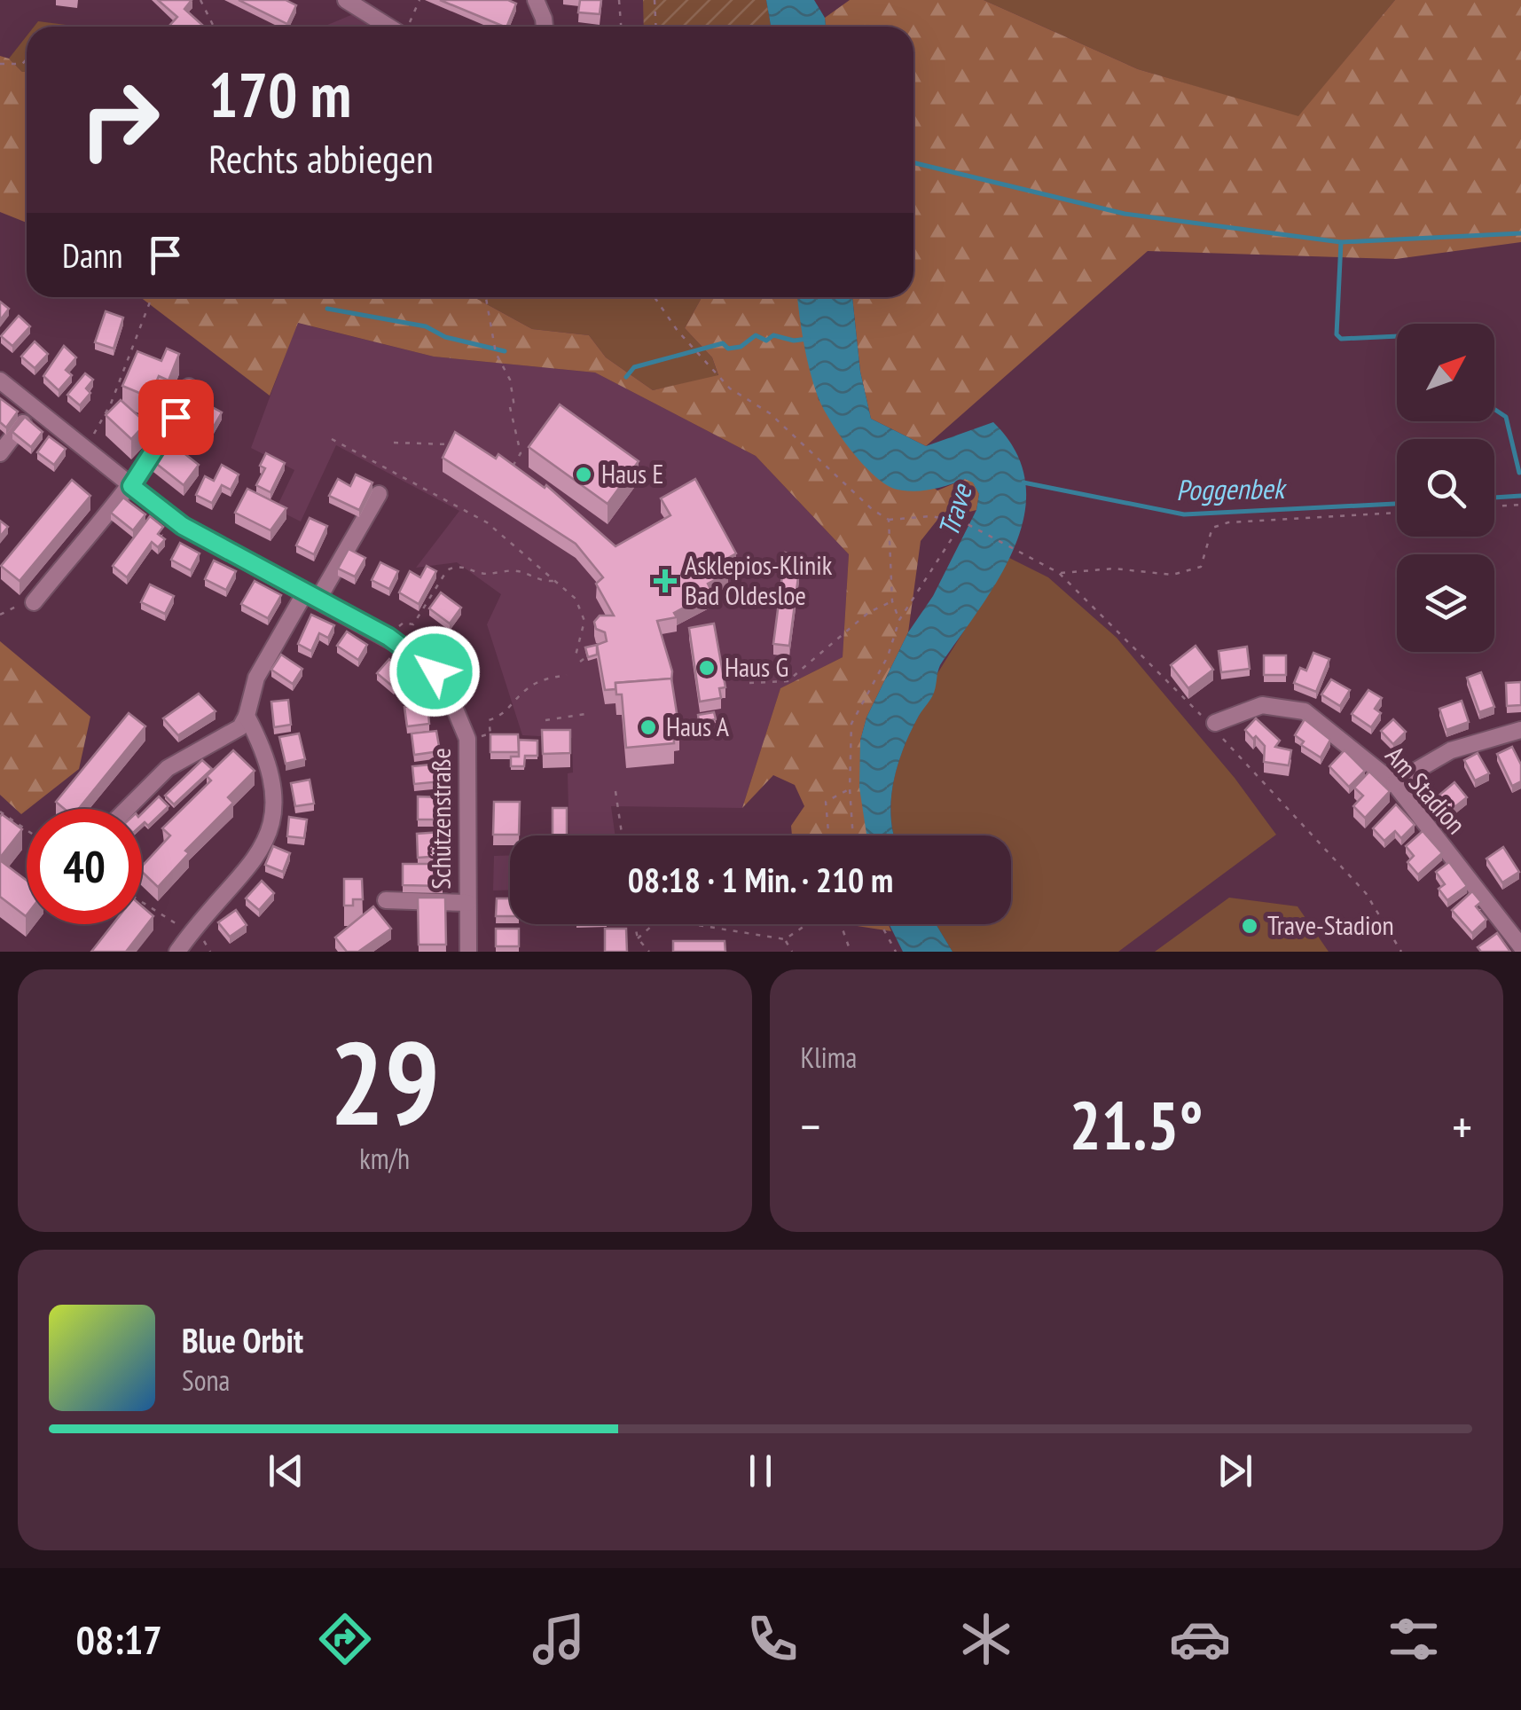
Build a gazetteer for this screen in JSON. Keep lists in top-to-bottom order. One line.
{"streets":{"street":["Am Stadion","Schützenstraße"]},"water":["Poggenbek","Trave"],"places":{"other":["Haus E","Haus G","Haus A","Trave-Stadion"],"health":["Asklepios-Klinik Bad Oldesloe"]},"north":"top right","page":{"turn":["170 m","Rechts abbiegen"],"then":"Dann","limit":"40","trip":"08:18 · 1 Min. · 210 m","tile":[["29","km/h"],"Klima"],"heat":["−","21.5°","+"],"song":["Blue Orbit","Sona"],"tabs":"08:17"}}
